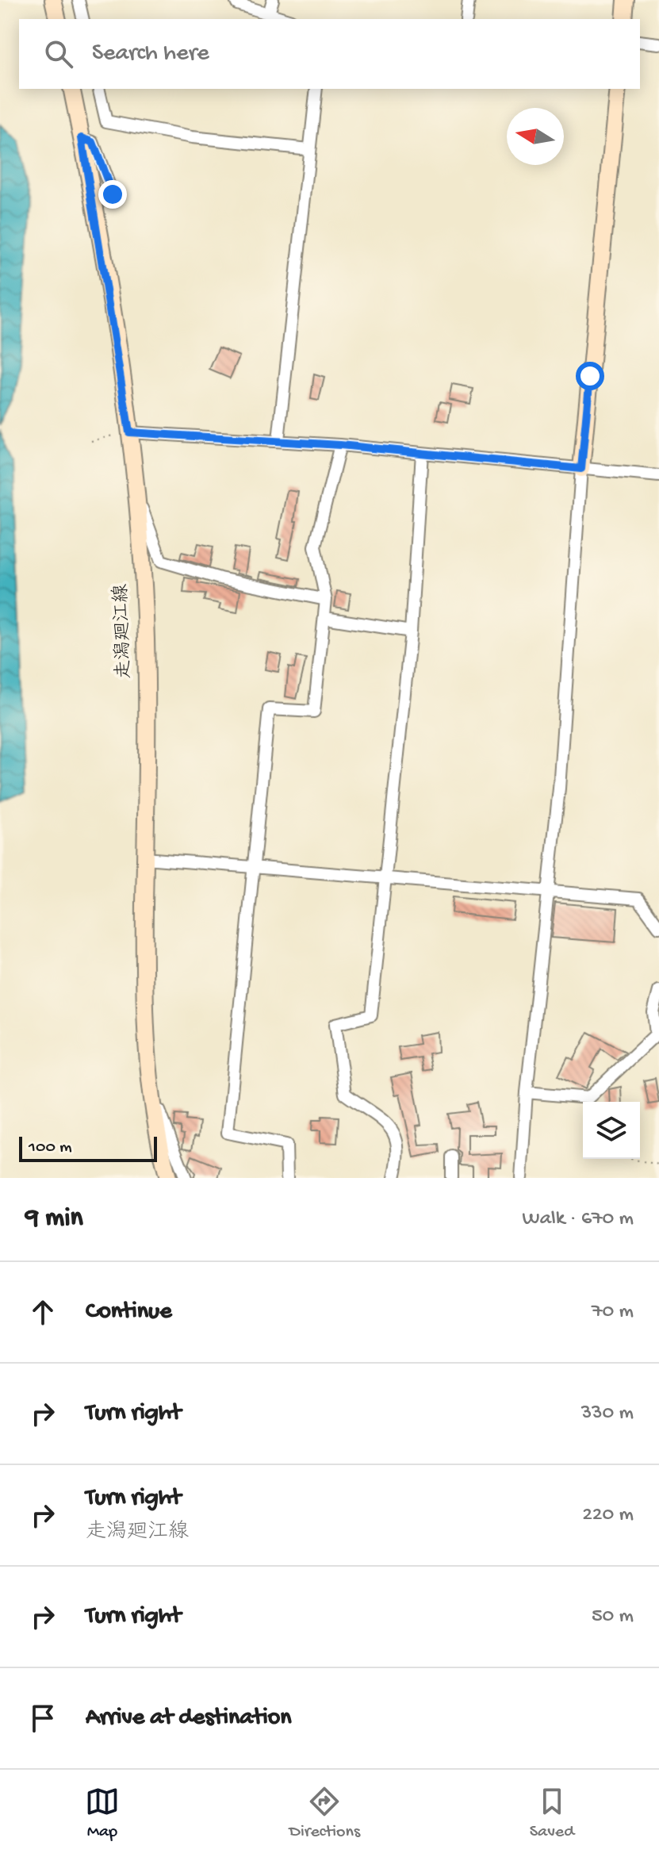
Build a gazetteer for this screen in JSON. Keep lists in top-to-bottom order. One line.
{"streets":{"main road":["走潟廻江線"]},"scale_bar":"100 m","north":"left","page":{"search":"Search here","scale":"100 m","heading":["9 min","Walk · 670 m"],"list":[["Continue","70 m"],["Turn right","330 m"],["Turn right","走潟廻江線","220 m"],["Turn right","50 m"],"Arrive at destination"],"nav":["Map","Directions","Saved"]}}
